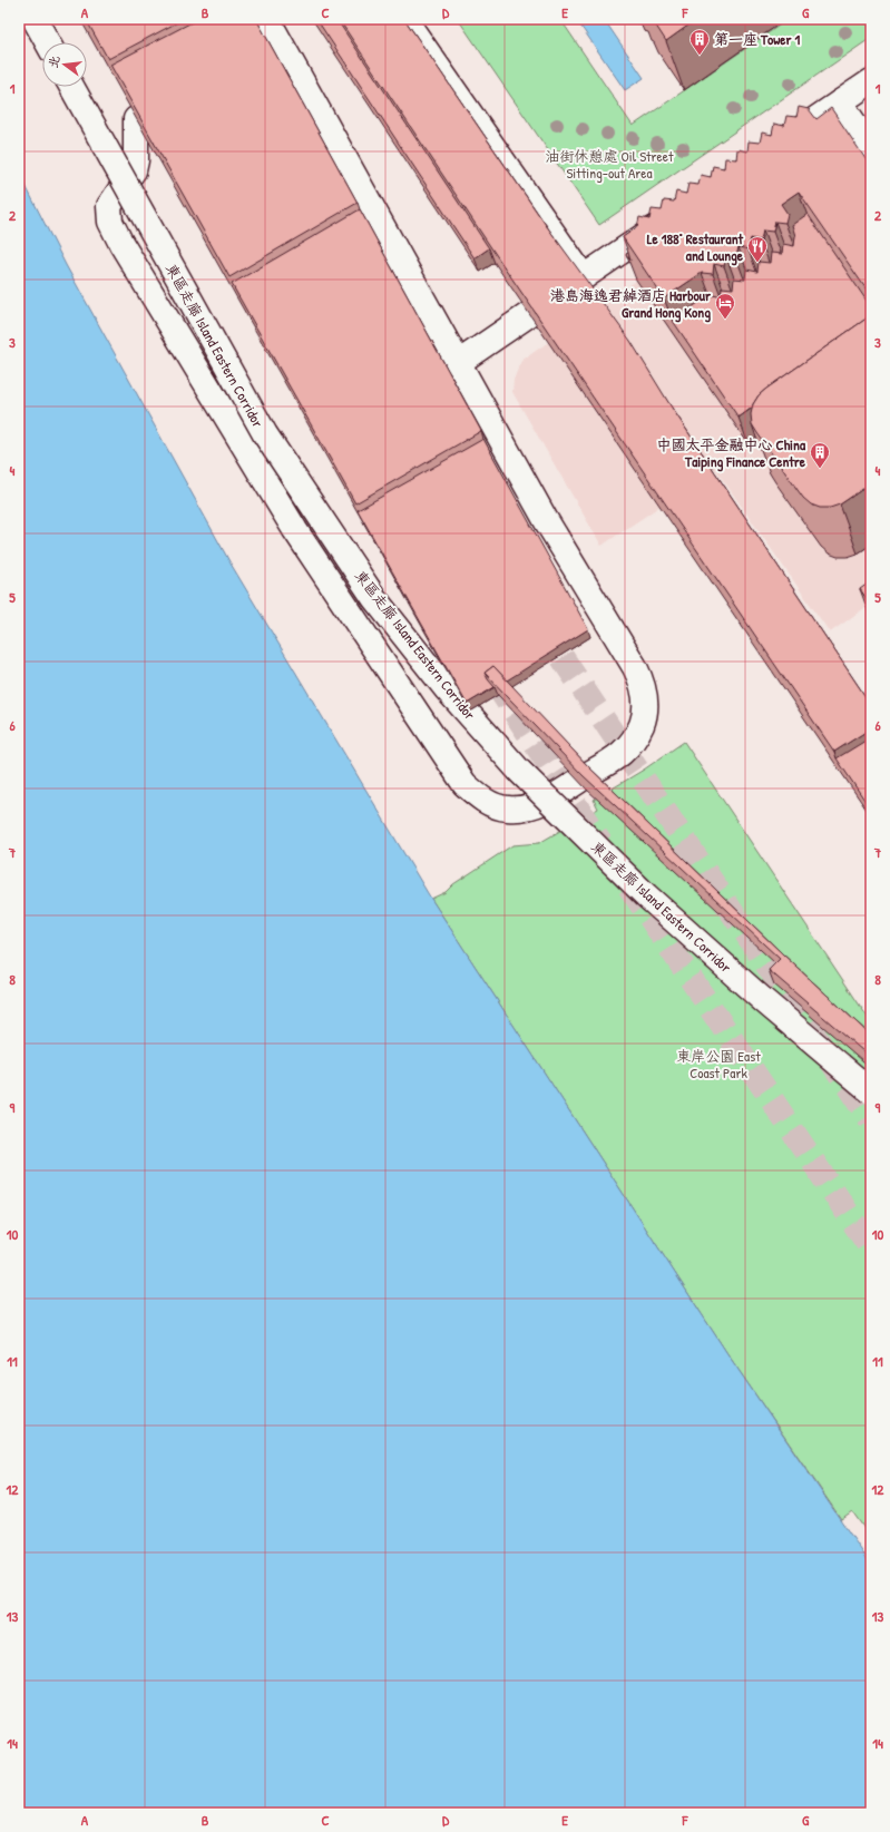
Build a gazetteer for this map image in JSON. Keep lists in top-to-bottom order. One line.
{"streets":{"main road":["東區走廊 Island Eastern Corridor"]},"parks":["油街休憩處 Oil Street Sitting-out Area","東岸公園 East Coast Park"],"places":{"building":["第一座 Tower 1","中國太平金融中心 China Taiping Finance Centre"],"restaurant":["Le 188° Restaurant and Lounge"],"hotel":["港島海逸君綽酒店 Harbour Grand Hong Kong"]},"north":"left","grid":{"columns":["A","B","C","D","E","F","G"],"rows":["1","2","3","4","5","6","7","8","9","10","11","12","13","14"]}}
